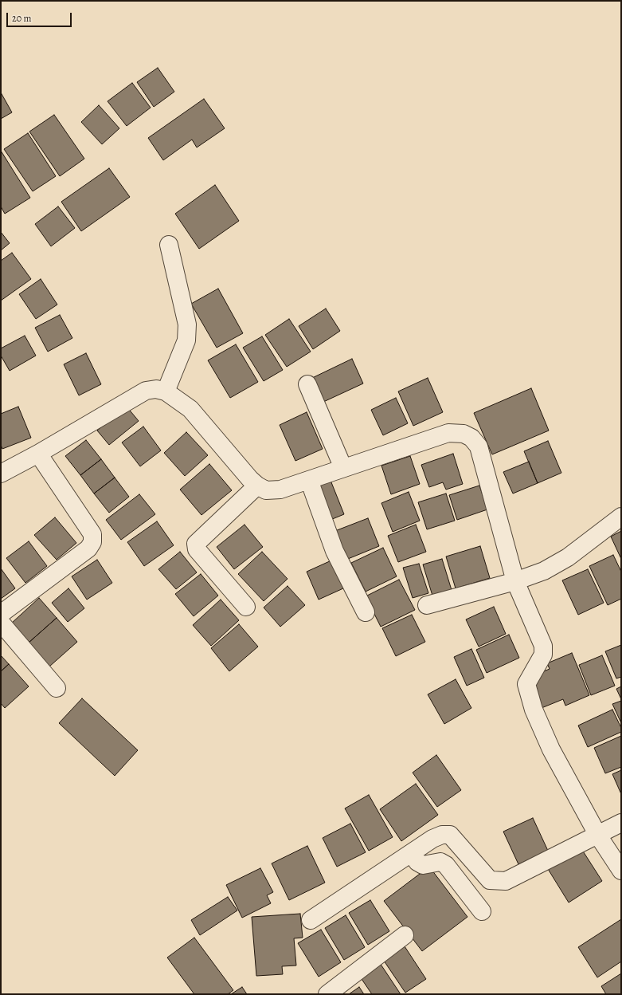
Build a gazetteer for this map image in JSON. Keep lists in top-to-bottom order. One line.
{"scale_bar":"20 m"}
